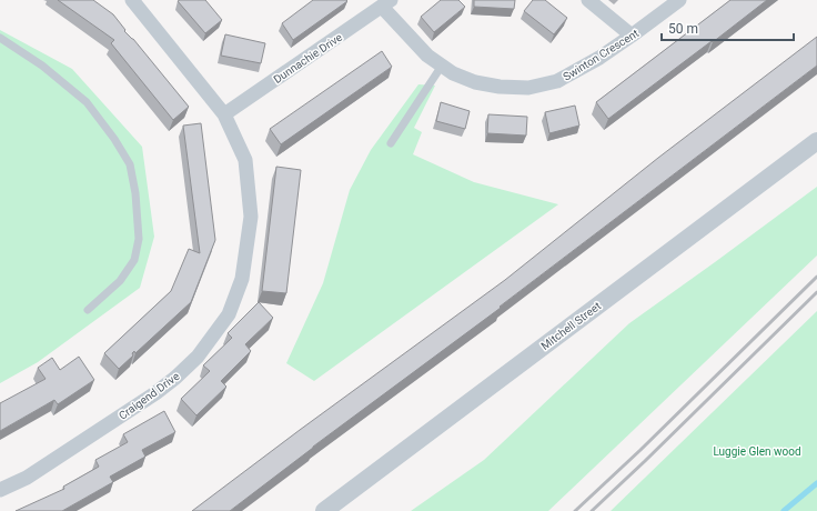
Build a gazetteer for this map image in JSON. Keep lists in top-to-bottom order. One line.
{"streets":{"street":["Swinton Crescent","Dunnachie Drive","Mitchell Street","Craigend Drive"]},"crossings":[["Swinton Crescent","Dunnachie Drive"],["Dunnachie Drive","Craigend Drive"]],"parks":["Luggie Glen wood"],"scale_bar":"50 m"}
